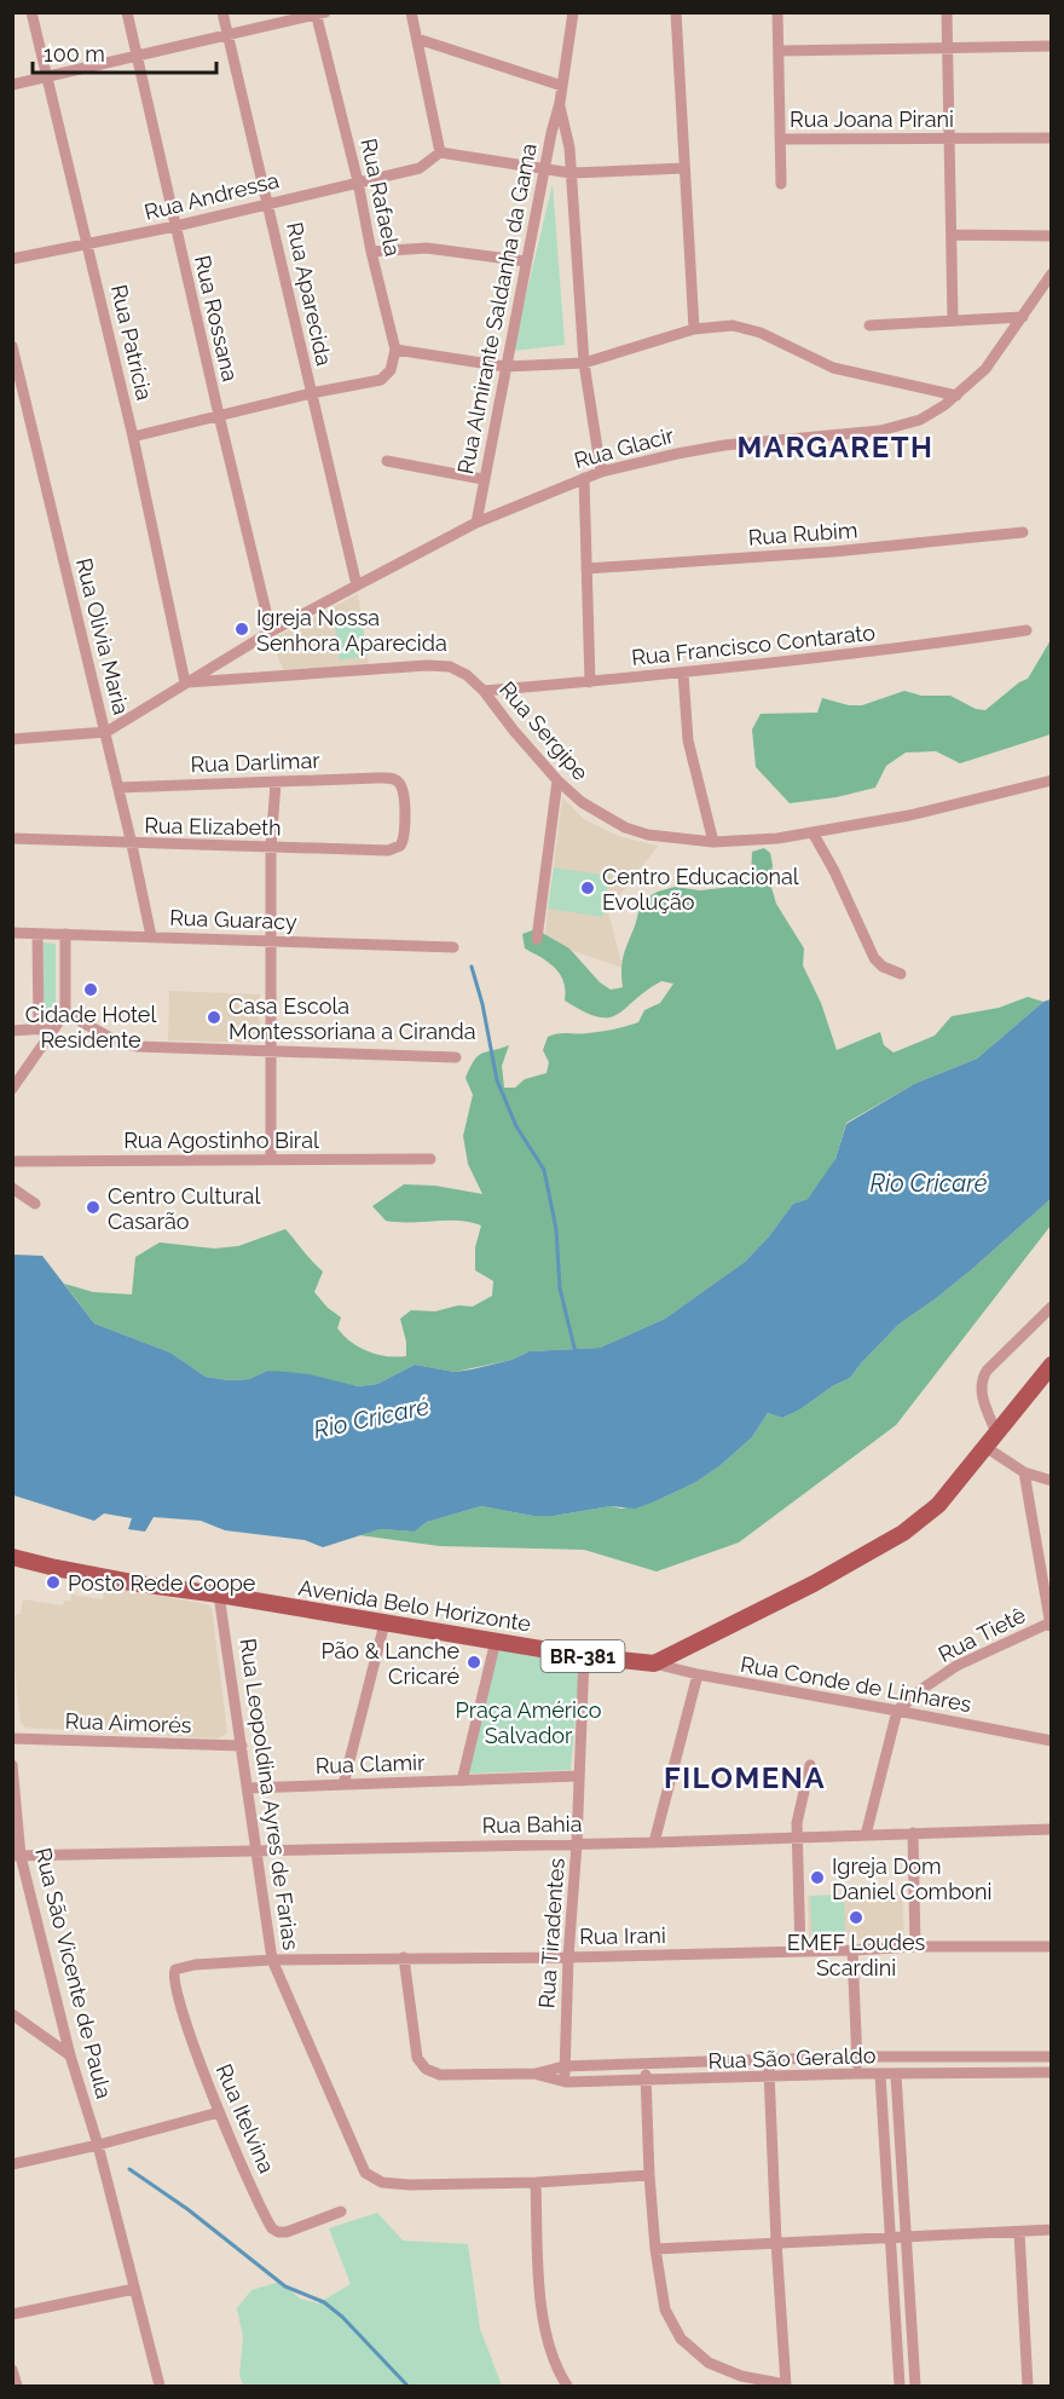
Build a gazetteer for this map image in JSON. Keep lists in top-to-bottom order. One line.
{"streets":{"main road":["Avenida Belo Horizonte","BR-381"],"street":["Rua Joana Pirani","Rua Andressa","Rua Rafaela","Rua Aparecida","Rua Almirante Saldanha da Gama","Rua Rossana","Rua Patrícia","Rua Glacir","Rua Rubim","Rua Olivia Maria","Rua Francisco Contarato","Rua Sergipe","Rua Darlimar","Rua Elizabeth","Rua Guaracy","Rua Agostinho Biral","Rua Tietê","Rua Conde de Linhares","Rua Aimorés","Rua Clamir","Rua Leopoldina Ayres de Farias","Rua Bahia","Rua Tiradentes","Rua Irani","Rua São Vicente de Paula","Rua São Geraldo","Rua Itelvina"]},"crossings":[["Rua Andressa","Rua Rafaela"],["Rua Andressa","Rua Aparecida"],["Rua Andressa","Rua Rossana"],["Rua Andressa","Rua Patrícia"],["Rua Aparecida","Rua Glacir"],["Rua Almirante Saldanha da Gama","Rua Glacir"],["Rua Rossana","Rua Glacir"],["Rua Patrícia","Rua Glacir"],["Rua Patrícia","Rua Sergipe"],["Rua Glacir","Rua Sergipe"],["Rua Olivia Maria","Rua Sergipe"],["Rua Olivia Maria","Rua Darlimar"],["Rua Olivia Maria","Rua Elizabeth"],["Rua Olivia Maria","Rua Guaracy"],["Rua Francisco Contarato","Rua Sergipe"],["Rua Darlimar","Rua Elizabeth"],["Avenida Belo Horizonte","BR-381"],["Avenida Belo Horizonte","Rua Conde de Linhares"],["Avenida Belo Horizonte","Rua Leopoldina Ayres de Farias"],["Avenida Belo Horizonte","Rua Tiradentes"],["Rua Tietê","Rua Conde de Linhares"],["BR-381","Rua Conde de Linhares"],["Rua Aimorés","Rua Leopoldina Ayres de Farias"],["Rua Clamir","Rua Leopoldina Ayres de Farias"],["Rua Clamir","Rua Tiradentes"],["Rua Leopoldina Ayres de Farias","Rua Bahia"],["Rua Leopoldina Ayres de Farias","Rua Irani"],["Rua Bahia","Rua Tiradentes"],["Rua Bahia","Rua São Vicente de Paula"],["Rua Tiradentes","Rua Irani"],["Rua Tiradentes","Rua São Geraldo"],["Rua Irani","Rua São Geraldo"],["Rua Irani","Rua Itelvina"]],"districts":["MARGARETH","FILOMENA"],"water":["Rio Cricaré"],"parks":["Praça Américo Salvador"],"places":["Igreja Nossa Senhora Aparecida","Centro Educacional Evolução","Cidade Hotel Residente","Casa Escola Montessoriana a Ciranda","Centro Cultural Casarão","Posto Rede Coope","Pão & Lanche Cricaré","Igreja Dom Daniel Comboni","EMEF Loudes Scardini"],"scale_bar":"100 m"}
